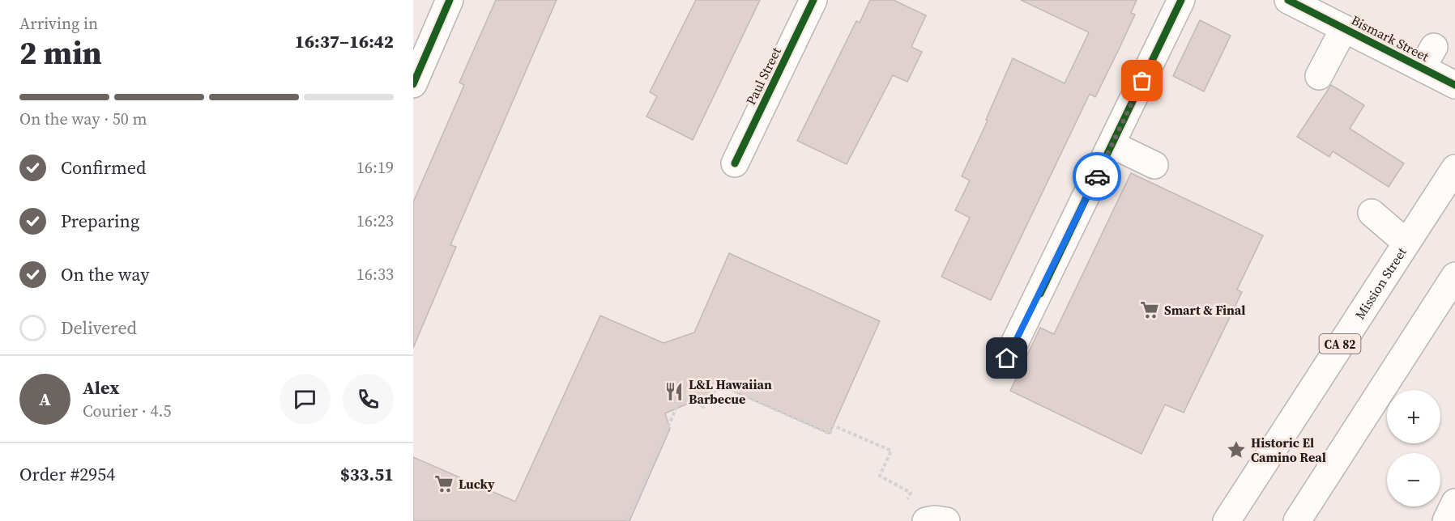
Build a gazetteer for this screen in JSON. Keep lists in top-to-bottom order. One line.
{"streets":{"main road":["Bismark Street","Paul Street","Mission Street","CA 82"]},"places":{"supermarket":["Smart & Final","Lucky"],"restaurant":["L&L Hawaiian Barbecue"],"place":["Historic El Camino Real"]},"page":{"heading":["2 min","Arriving in","16:37–16:42"],"panel":["Alex","Courier · 4.5","Order #2954","$33.51"],"bar":"On the way · 50 m","list":[["Confirmed","16:19"],["Preparing","16:23"],["On the way","16:33"],"Delivered"],"round":"A","map_buttons":["+","−"]}}
